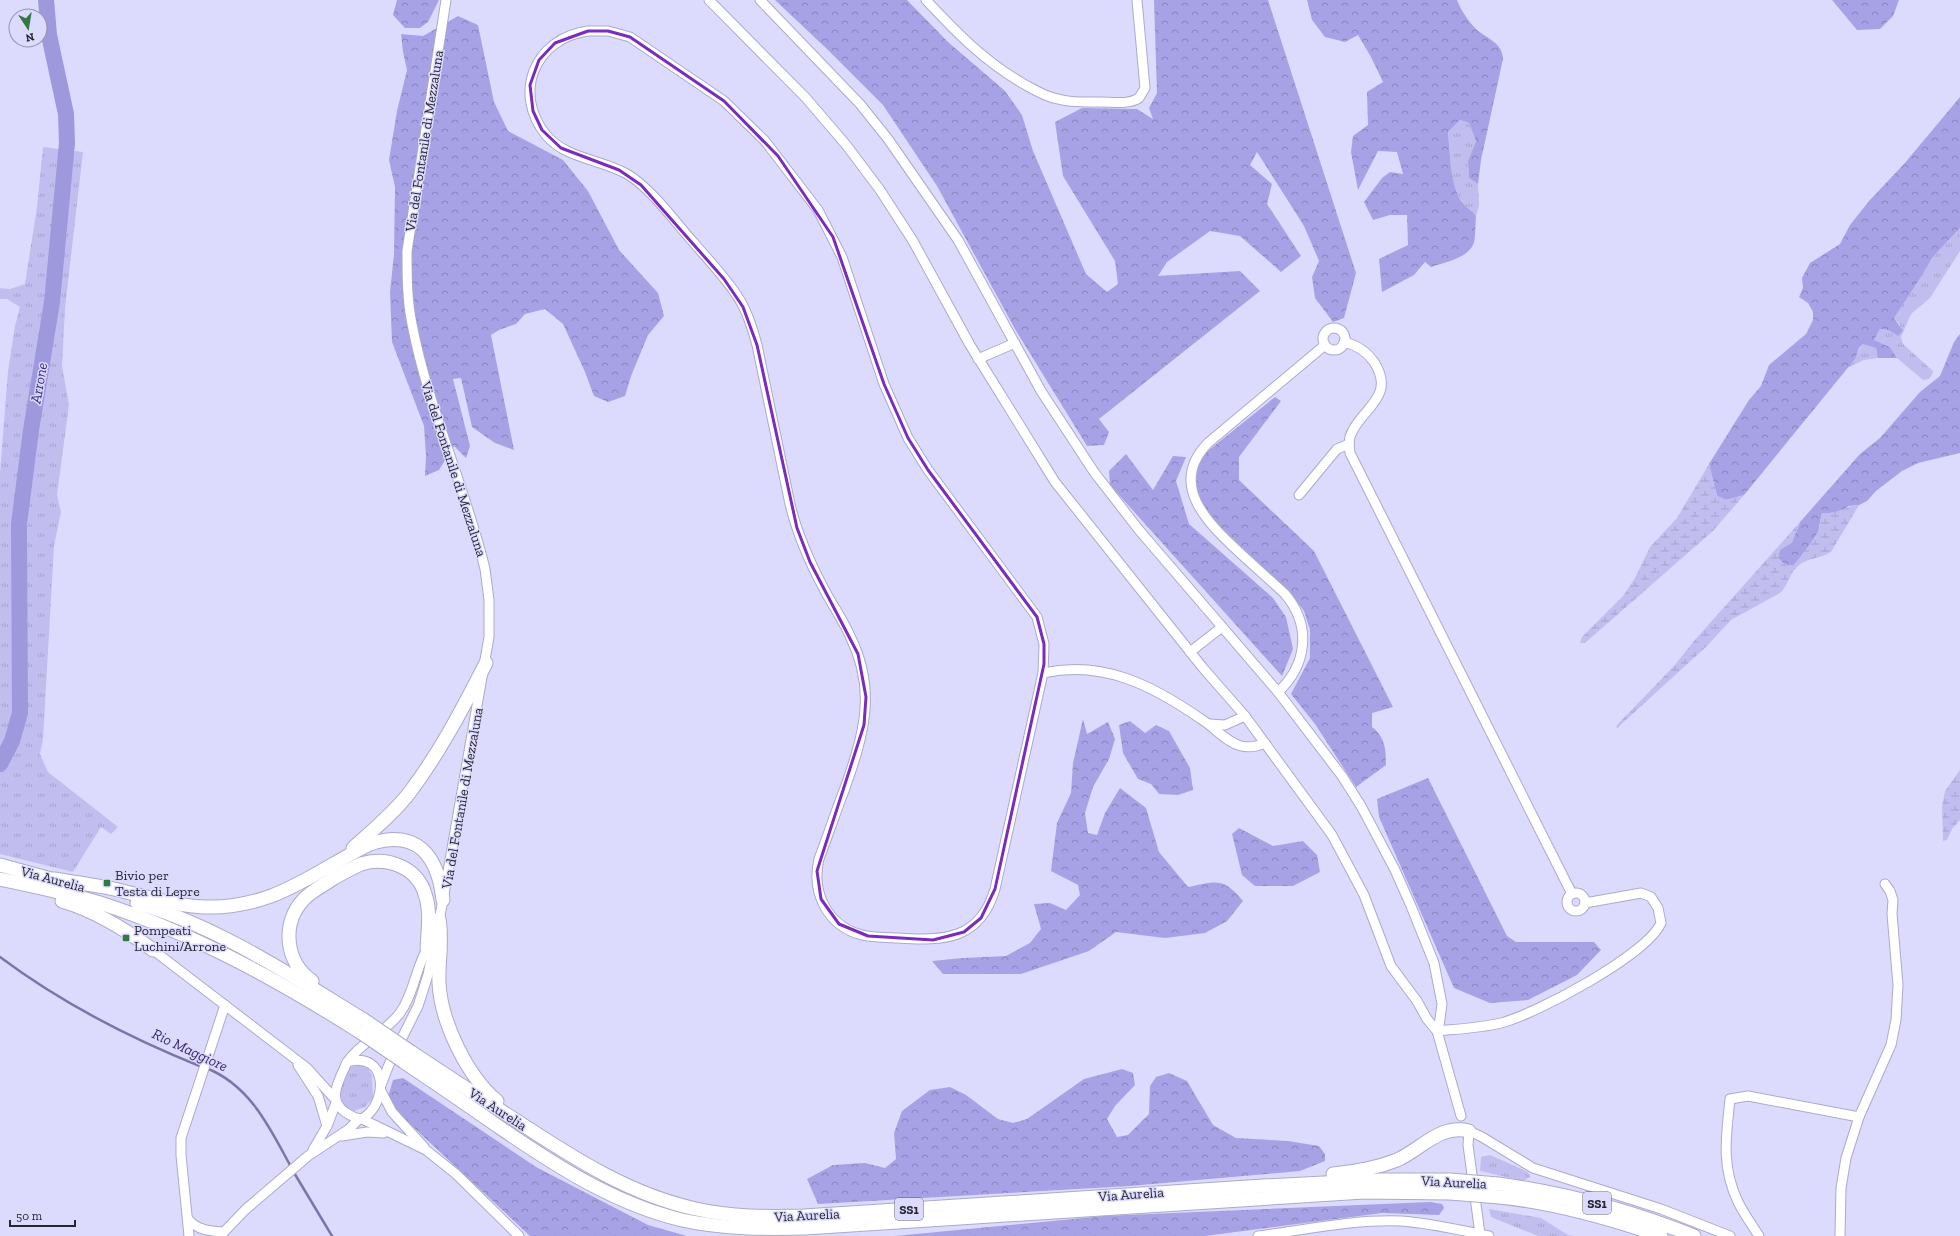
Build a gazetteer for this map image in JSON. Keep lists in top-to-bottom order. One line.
{"streets":{"highway":["Via Aurelia","SS1"],"street":["Via del Fontanile di Mezzaluna"]},"water":["Arrone","Rio Maggiore"],"places":{"transit":["Bivio per Testa di Lepre","Pompeati Luchini/Arrone"]},"scale_bar":"50 m","north":"bottom"}
